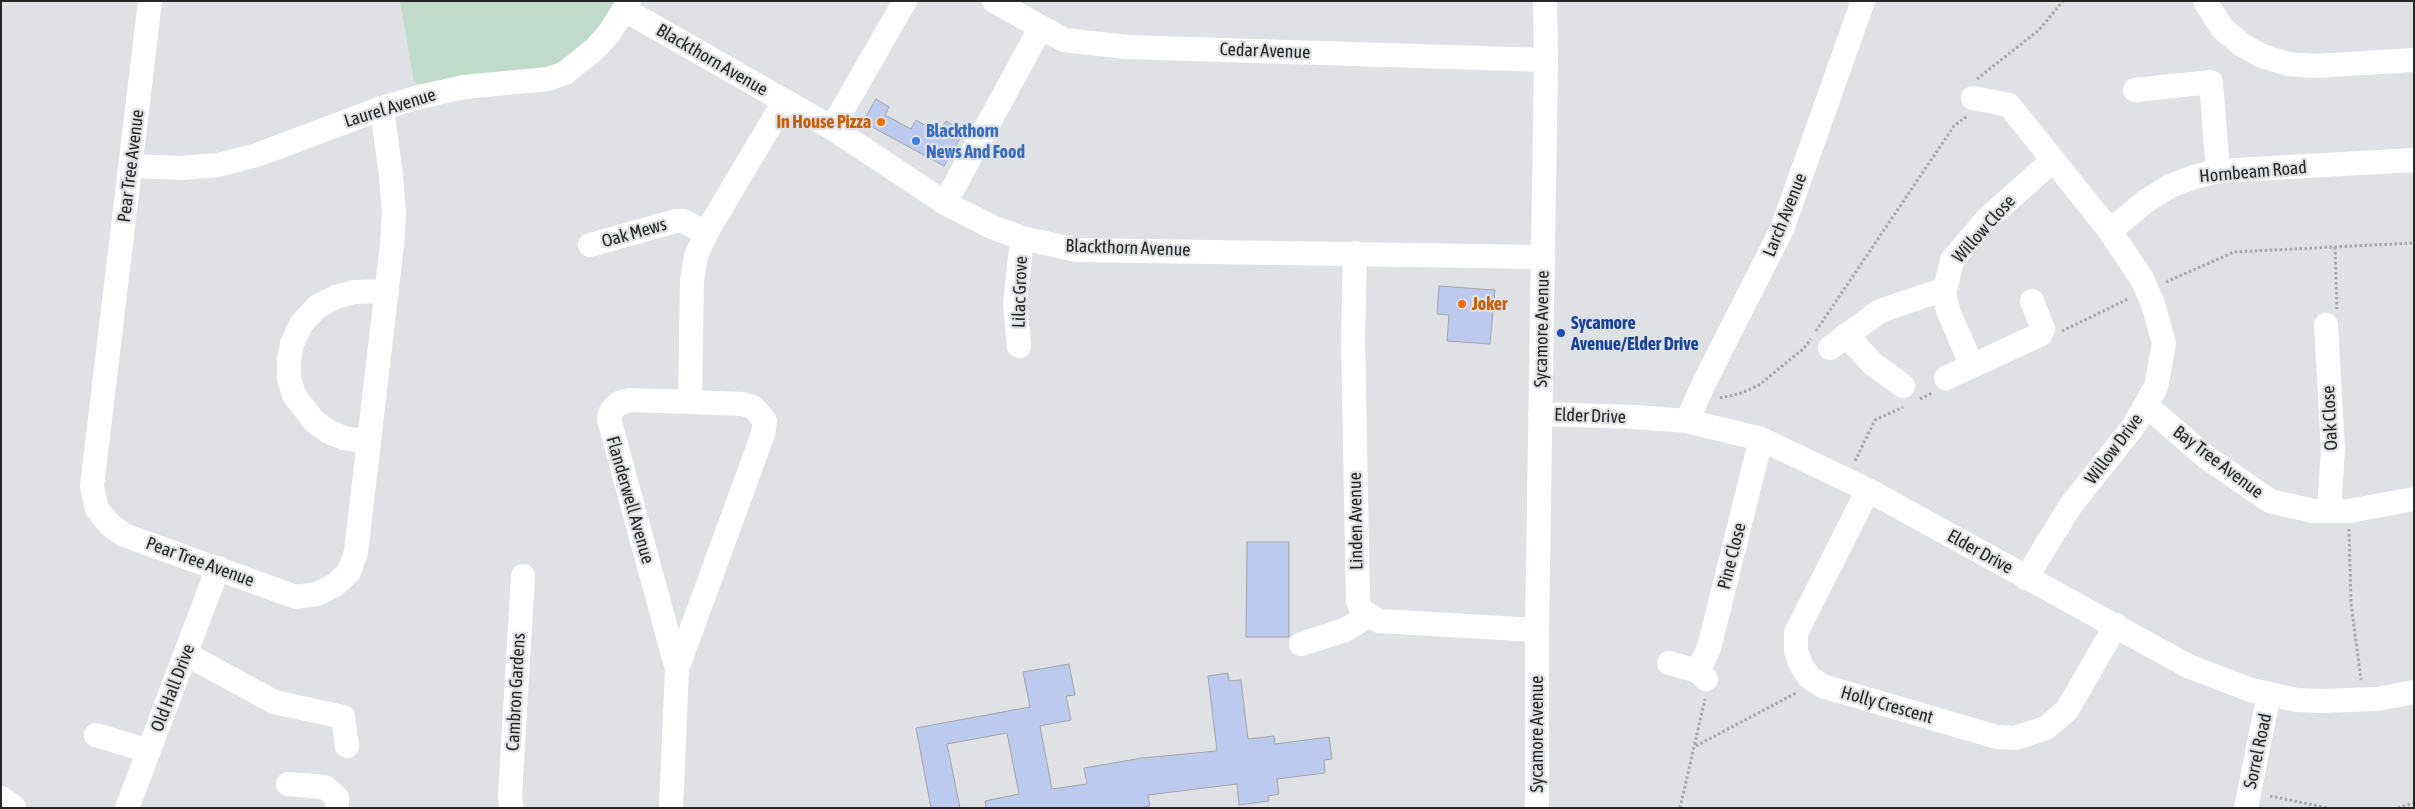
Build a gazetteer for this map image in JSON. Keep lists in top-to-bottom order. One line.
{"streets":{"street":["Cedar Avenue","Blackthorn Avenue","Laurel Avenue","Pear Tree Avenue","Hornbeam Road","Larch Avenue","Willow Close","Oak Mews","Lilac Grove","Sycamore Avenue","Elder Drive","Oak Close","Willow Drive","Bay Tree Avenue","Flanderwell Avenue","Linden Avenue","Pine Close","Old Hall Drive","Cambron Gardens","Holly Crescent","Sorrel Road"]},"crossings":[["Cedar Avenue","Sycamore Avenue"],["Blackthorn Avenue","Laurel Avenue"],["Blackthorn Avenue","Lilac Grove"],["Blackthorn Avenue","Sycamore Avenue"],["Blackthorn Avenue","Linden Avenue"],["Laurel Avenue","Pear Tree Avenue"],["Pear Tree Avenue","Old Hall Drive"],["Hornbeam Road","Willow Drive"],["Larch Avenue","Elder Drive"],["Sycamore Avenue","Elder Drive"],["Elder Drive","Willow Drive"],["Elder Drive","Pine Close"],["Elder Drive","Holly Crescent"],["Elder Drive","Sorrel Road"],["Oak Close","Bay Tree Avenue"],["Willow Drive","Bay Tree Avenue"]],"places":["In House Pizza","Blackthorn News And Food","Joker","Sycamore Avenue/Elder Drive"]}
